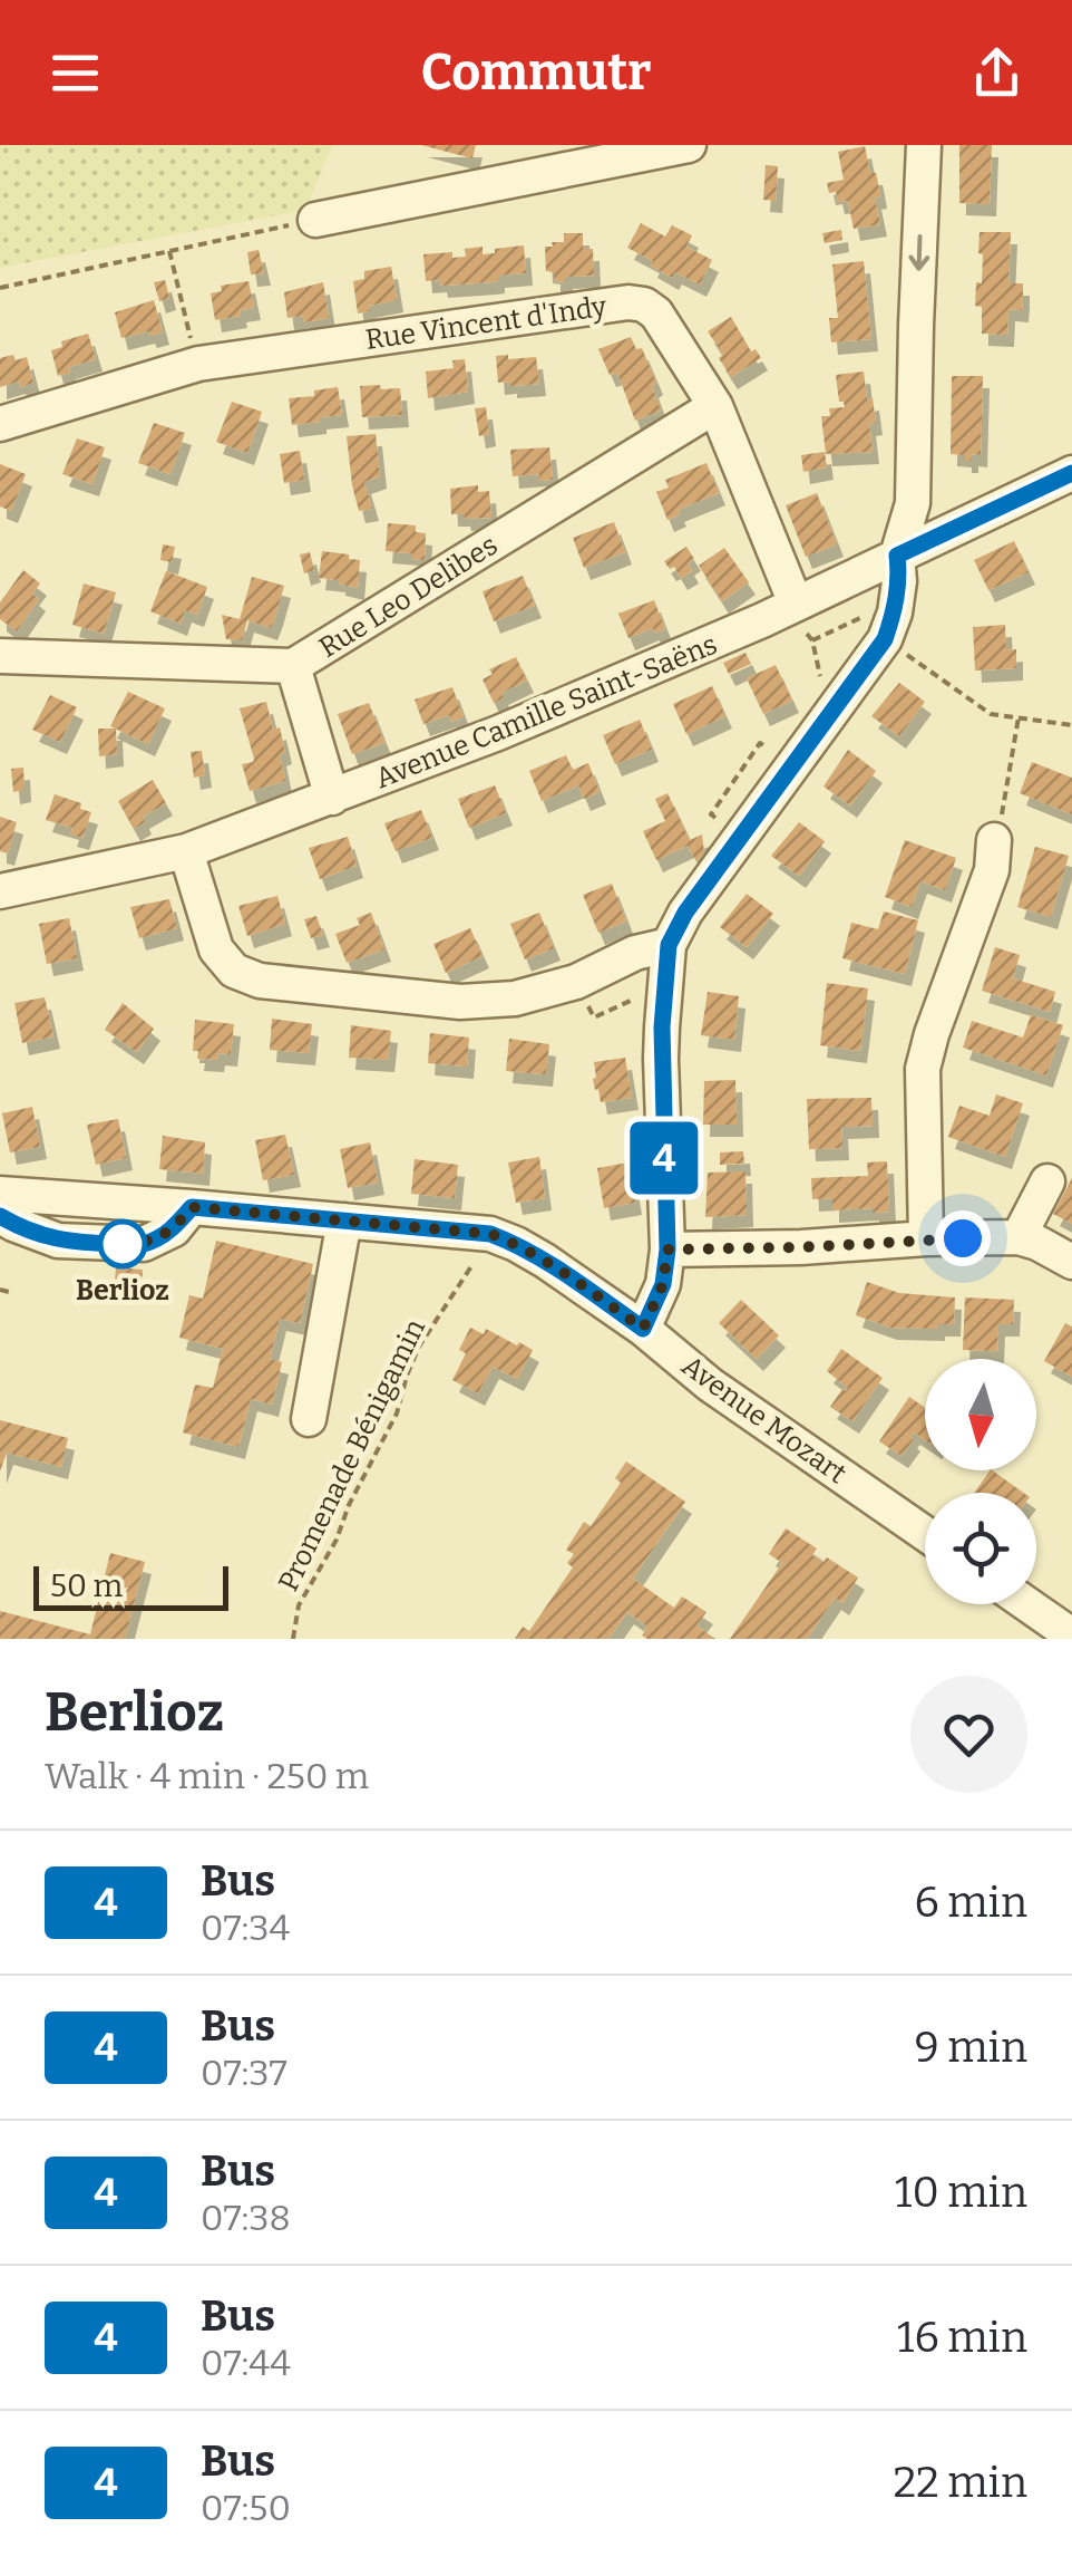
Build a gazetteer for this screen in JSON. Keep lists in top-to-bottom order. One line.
{"streets":{"street":["Rue Vincent d'Indy","Rue Leo Delibes","Avenue Camille Saint-Saëns","Avenue Mozart"],"path":["Promenade Bénigamin"]},"crossings":[["Rue Vincent d'Indy","Rue Leo Delibes"],["Rue Vincent d'Indy","Avenue Camille Saint-Saëns"],["Avenue Mozart","Promenade Bénigamin"]],"places":["Berlioz"],"lines":["bus line 4"],"scale_bar":"50 m","north":"bottom","page":{"header":"Commutr","on_map":"4","scale":"50 m","heading":["Berlioz","Walk · 4 min · 250 m"],"list":[{"mark":"4","name":"Bus","note":"07:34","value":"6 min"},{"mark":"4","name":"Bus","note":"07:37","value":"9 min"},{"mark":"4","name":"Bus","note":"07:38","value":"10 min"},{"mark":"4","name":"Bus","note":"07:44","value":"16 min"},{"mark":"4","name":"Bus","note":"07:50","value":"22 min"}]}}
